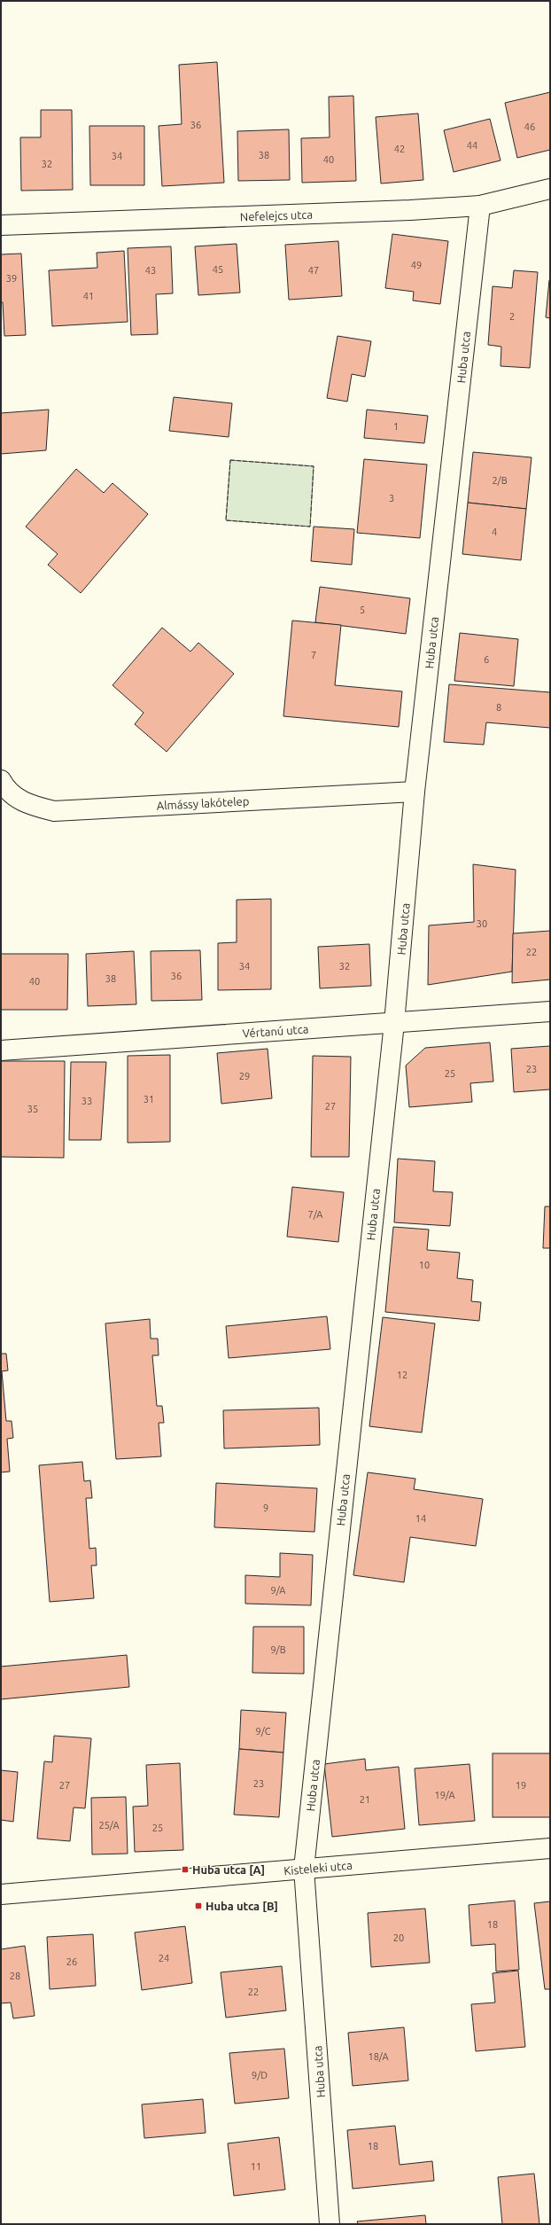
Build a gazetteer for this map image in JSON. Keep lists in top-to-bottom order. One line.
{"streets":{"street":["Nefelejcs utca","Huba utca","Almássy lakótelep","Vértanú utca","Kisteleki utca"]},"crossings":[["Nefelejcs utca","Huba utca"],["Huba utca","Almássy lakótelep"],["Huba utca","Vértanú utca"],["Huba utca","Kisteleki utca"]],"places":{"transit":["Huba utca [A]","Huba utca [B]"]},"house_numbers":["36","46","44","42","38","34","40","32","49","45","43","47","39","41","2","1","2/B","3","4","5","7","6","8","30","22","34","32","36","38","40","23","25","29","31","33","27","35","7/A","10","12","9","14","9/A","9/B","9/C","23","27","19","19/A","21","25/A","25","18","20","24","26","28","22","18/A","9/D","18","11"]}
